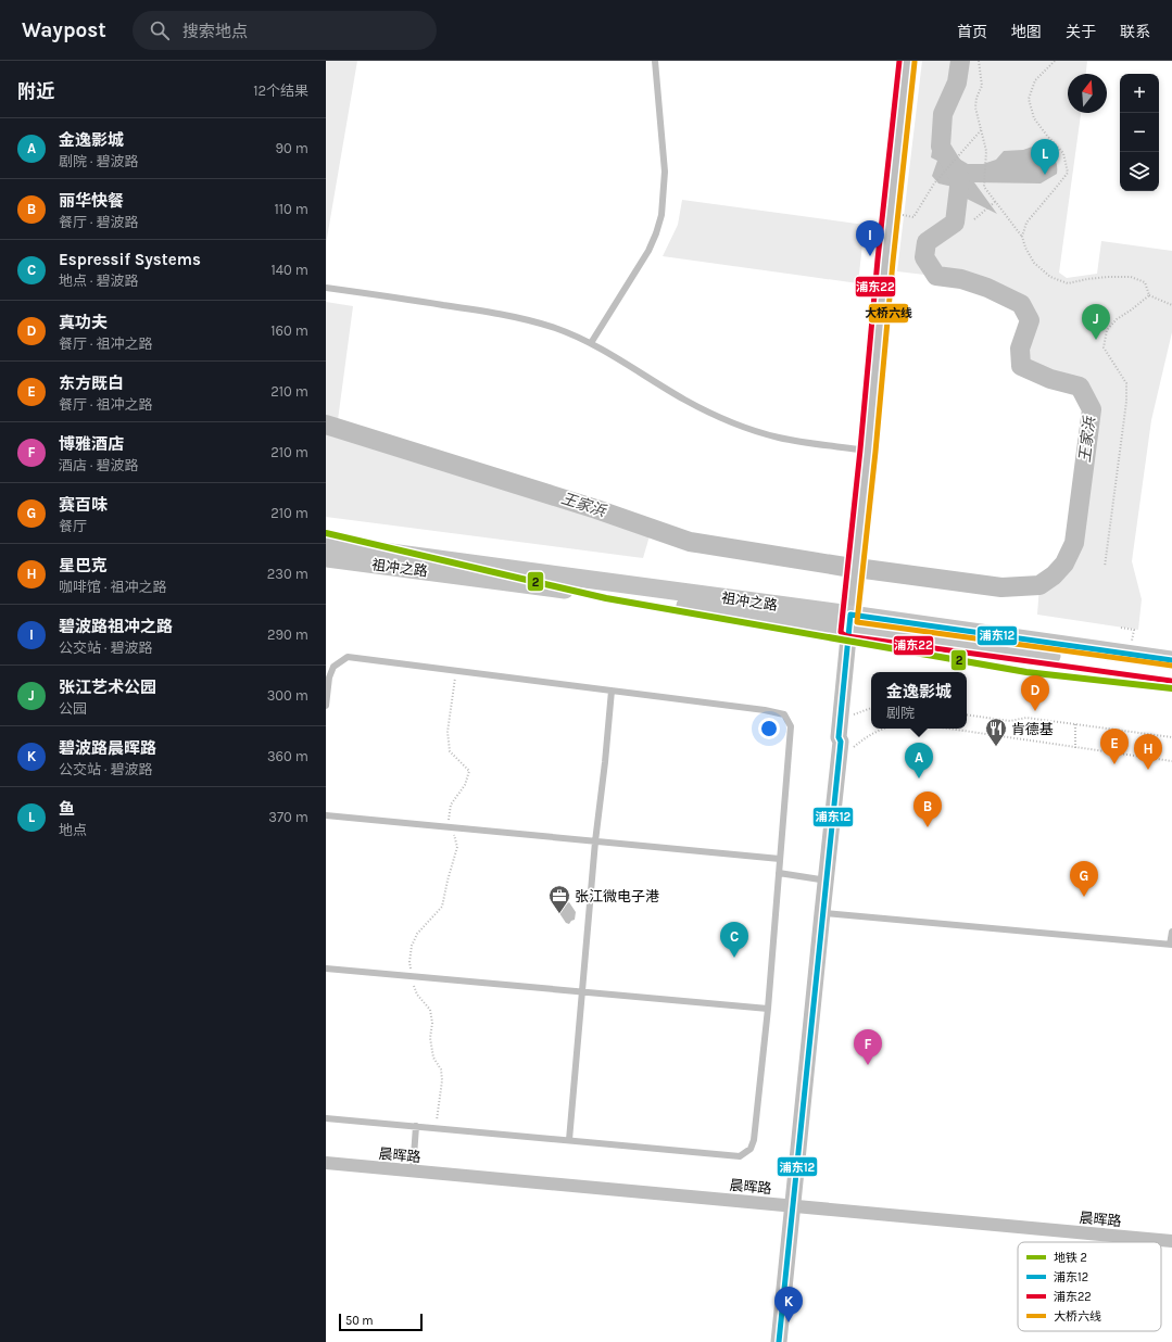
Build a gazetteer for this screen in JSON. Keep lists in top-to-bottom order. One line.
{"streets":{"main road":["祖冲之路"],"street":["晨晖路"]},"water":["王家浜"],"places":{"restaurant":["肯德基"],"office":["张江微电子港"]},"lines":["transit line 浦东22","transit line 大桥六线","metro line 2","transit line 浦东12"],"legend":["地铁 2","浦东12","浦东22","大桥六线"],"scale_bar":"50 m","north":"top","page":{"header":"Waypost","search":"搜索地点","nav":["首页","地图","关于","联系"],"heading":["附近","12个结果"],"map_buttons":["+","−"],"list":[{"mark":"A","name":"金逸影城","note":"剧院 · 碧波路","value":"90 m"},{"mark":"B","name":"丽华快餐","note":"餐厅 · 碧波路","value":"110 m"},{"mark":"C","name":"Espressif Systems","note":"地点 · 碧波路","value":"140 m"},{"mark":"D","name":"真功夫","note":"餐厅 · 祖冲之路","value":"160 m"},{"mark":"E","name":"东方既白","note":"餐厅 · 祖冲之路","value":"210 m"},{"mark":"F","name":"博雅酒店","note":"酒店 · 碧波路","value":"210 m"},{"mark":"G","name":"赛百味","note":"餐厅","value":"210 m"},{"mark":"H","name":"星巴克","note":"咖啡馆 · 祖冲之路","value":"230 m"},{"mark":"I","name":"碧波路祖冲之路","note":"公交站 · 碧波路","value":"290 m"},{"mark":"J","name":"张江艺术公园","note":"公园","value":"300 m"},{"mark":"K","name":"碧波路晨晖路","note":"公交站 · 碧波路","value":"360 m"},{"mark":"L","name":"鱼","note":"地点","value":"370 m"}],"pins":["L","I","J","D","E","H","A","B","G","C","F","K"],"popup":["金逸影城","剧院"],"scale":"50 m"}}
